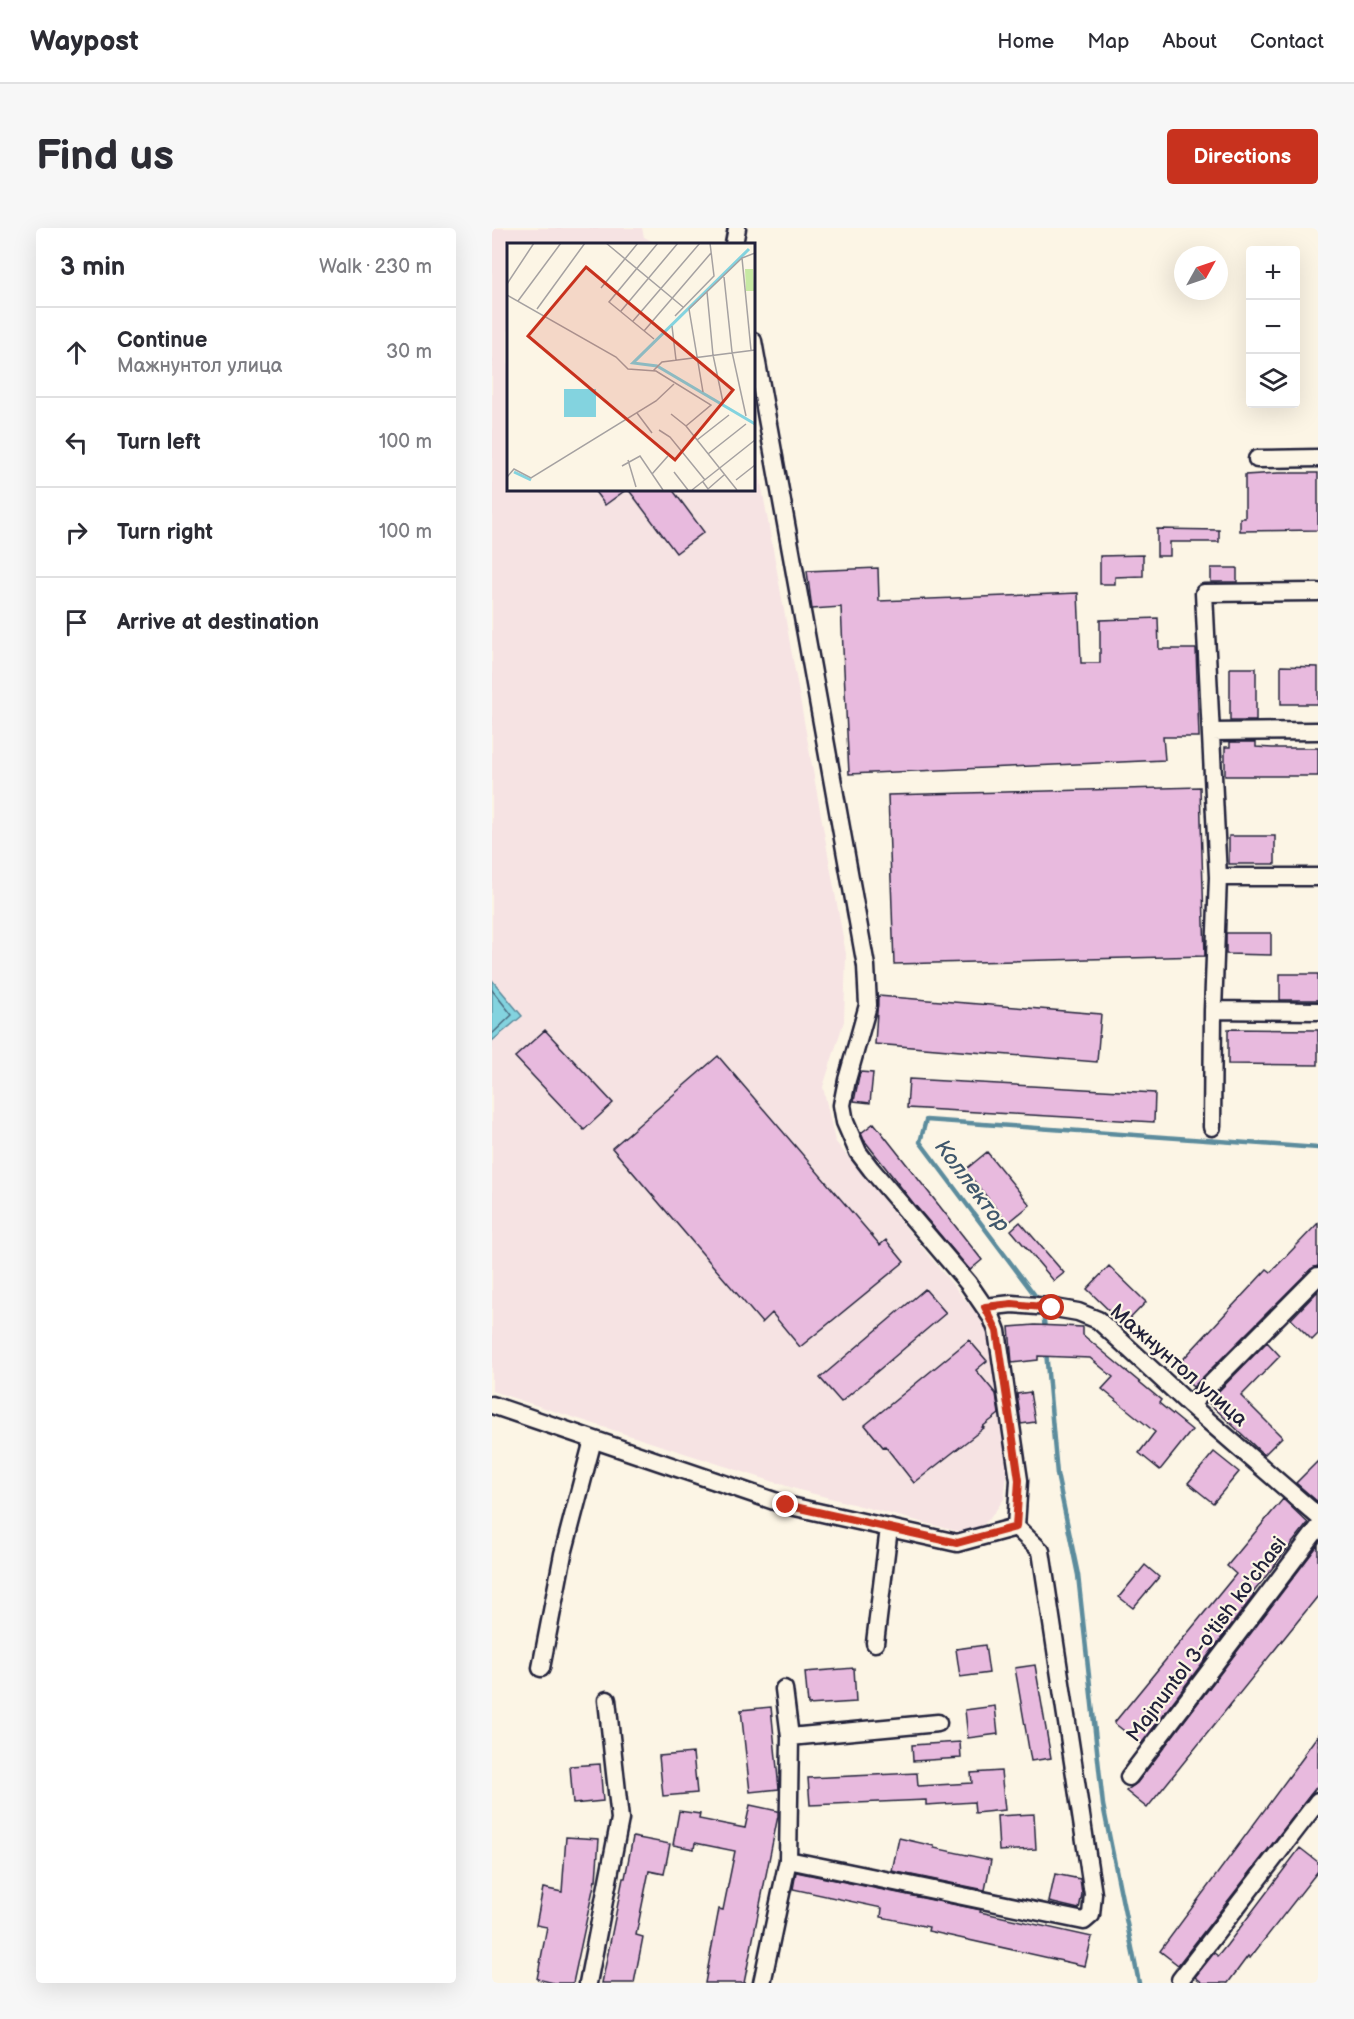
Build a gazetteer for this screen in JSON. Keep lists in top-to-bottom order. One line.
{"streets":{"street":["Мажнунтол улица","Majnuntol 3-o'tish ko'chasi"]},"water":["Коллектор"],"north":"top right","page":{"header":"Waypost","nav":["Home","Map","About","Contact"],"buttons":"Directions","title":"Find us","heading":["3 min","Walk · 230 m"],"map_buttons":["+","−"],"list":[["Continue","Мажнунтол улица","30 m"],["Turn left","100 m"],["Turn right","100 m"],"Arrive at destination"]}}
